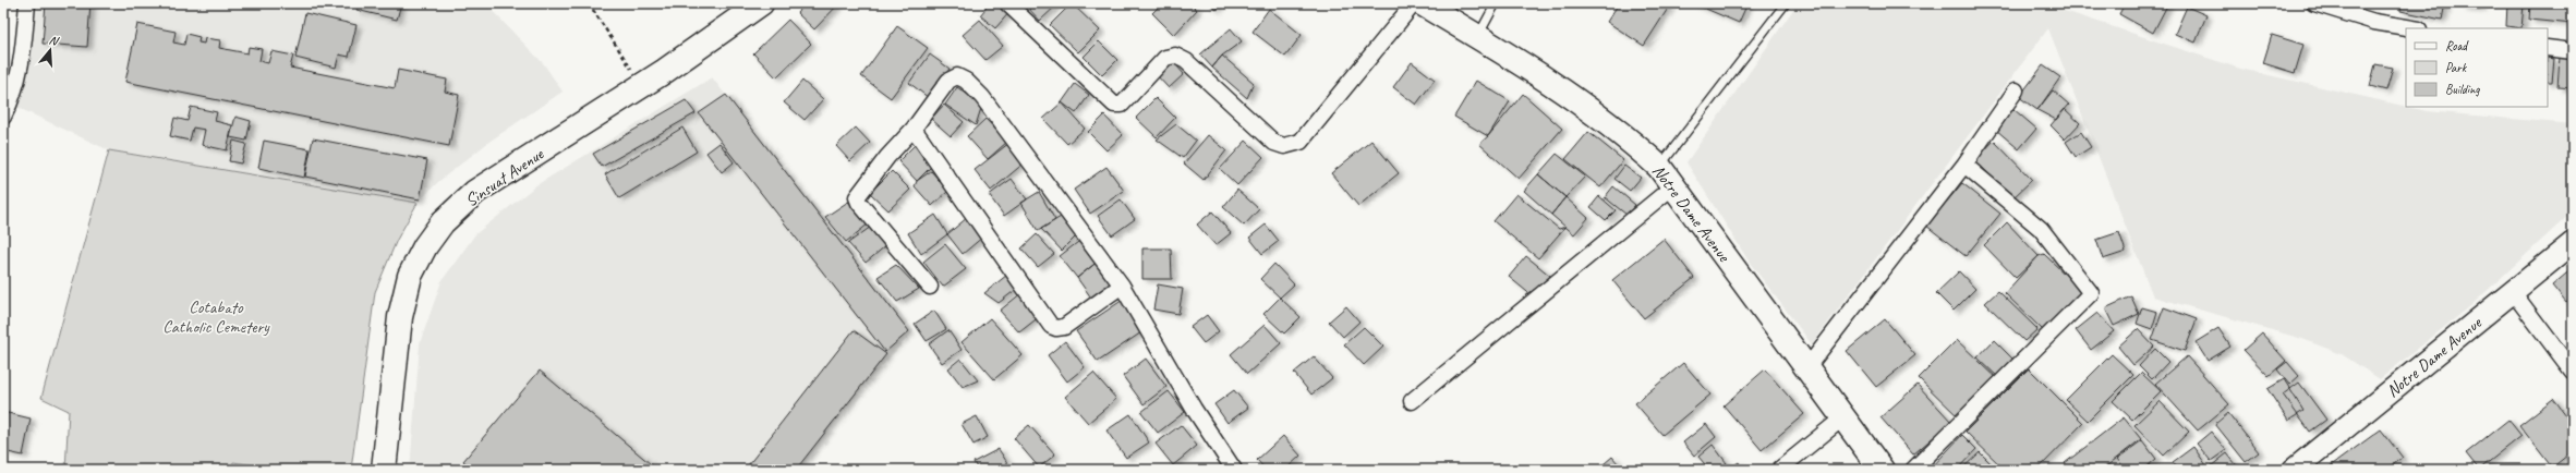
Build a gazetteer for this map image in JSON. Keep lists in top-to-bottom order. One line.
{"streets":{"main road":["Sinsuat Avenue","Notre Dame Avenue"]},"parks":["Cotabato Catholic Cemetery"],"legend":["Road","Park","Building"],"north":"top"}
